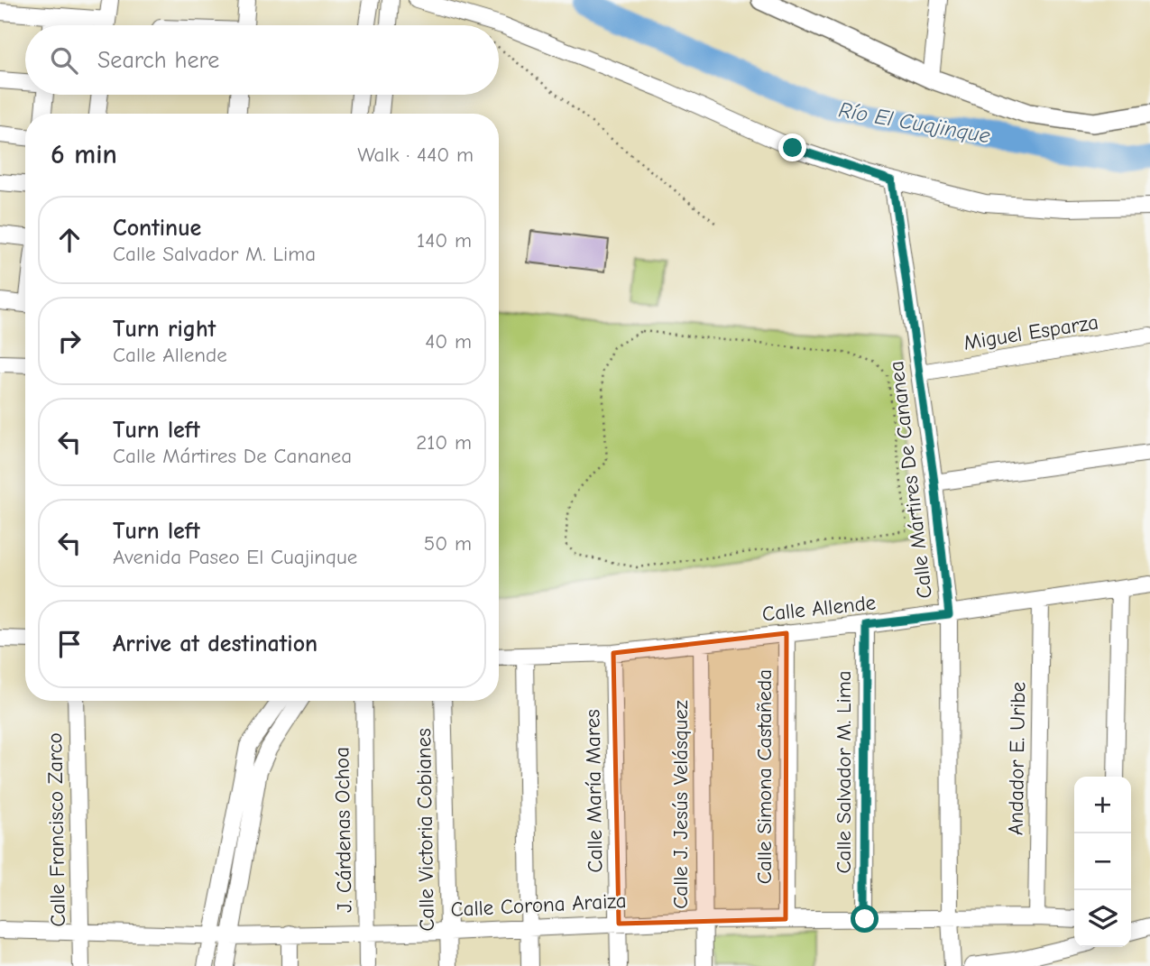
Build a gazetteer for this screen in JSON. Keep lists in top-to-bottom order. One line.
{"streets":{"street":["Miguel Esparza","Calle Mártires De Cananea","Calle Allende","Andador E. Uribe","Calle Salvador M. Lima","Calle Simona Castañeda","Calle María Mares","Calle J. Jesús Velásquez","Calle Francisco Zarco","J. Cárdenas Ochoa","Calle Victoria Cobianes","Calle Corona Araiza"]},"crossings":[["Miguel Esparza","Calle Mártires De Cananea"],["Calle Mártires De Cananea","Calle Allende"],["Calle Mártires De Cananea","Calle Corona Araiza"],["Calle Allende","Andador E. Uribe"],["Calle Allende","Calle Salvador M. Lima"],["Calle Allende","Calle Simona Castañeda"],["Calle Allende","Calle María Mares"],["Calle Allende","Calle J. Jesús Velásquez"],["Andador E. Uribe","Calle Corona Araiza"],["Calle Salvador M. Lima","Calle Corona Araiza"],["Calle Simona Castañeda","Calle Corona Araiza"],["Calle María Mares","Calle Corona Araiza"],["Calle J. Jesús Velásquez","Calle Corona Araiza"],["Calle Francisco Zarco","Calle Corona Araiza"],["J. Cárdenas Ochoa","Calle Corona Araiza"],["Calle Victoria Cobianes","Calle Corona Araiza"]],"water":["Río El Cuajinque"],"page":{"search":"Search here","heading":["6 min","Walk · 440 m"],"list":[["Continue","Calle Salvador M. Lima","140 m"],["Turn right","Calle Allende","40 m"],["Turn left","Calle Mártires De Cananea","210 m"],["Turn left","Avenida Paseo El Cuajinque","50 m"],"Arrive at destination"],"map_buttons":["+","−"]}}
